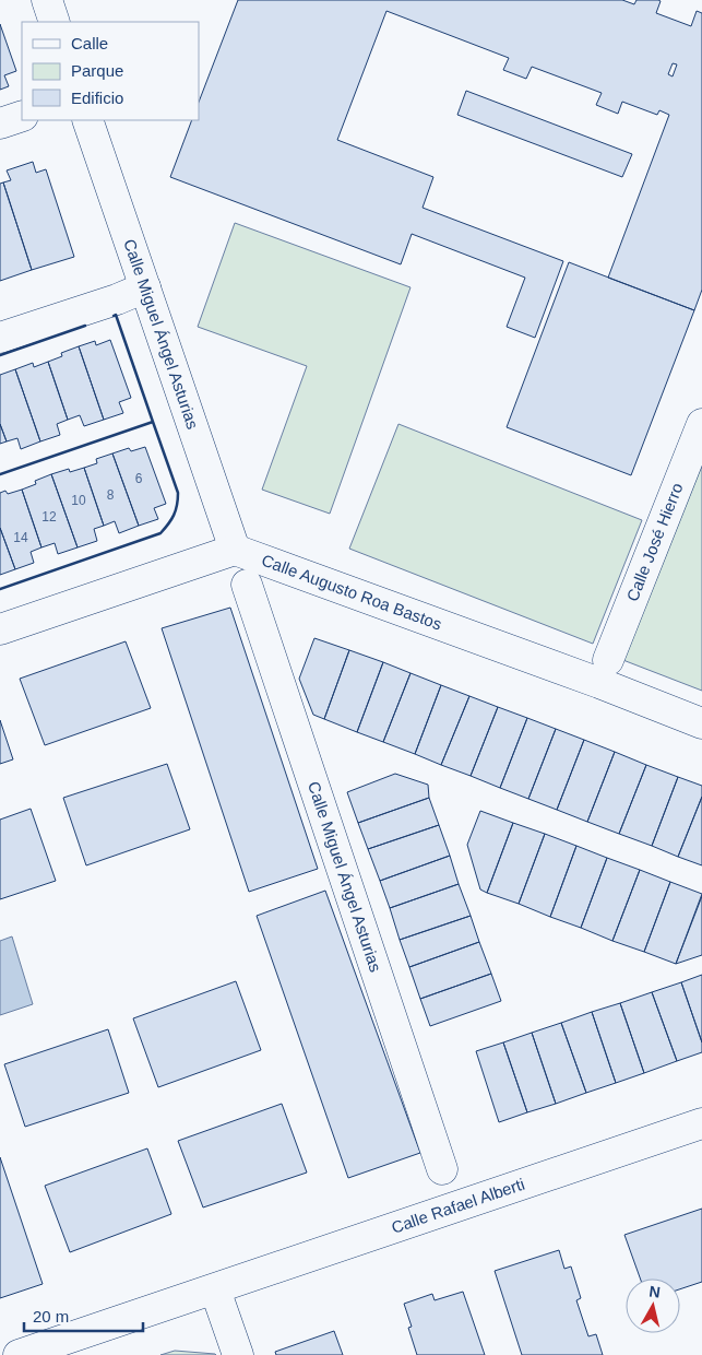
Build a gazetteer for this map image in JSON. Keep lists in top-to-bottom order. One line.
{"streets":{"street":["Calle Miguel Ángel Asturias","Calle José Hierro","Calle Augusto Roa Bastos","Calle Rafael Alberti"]},"crossings":[["Calle Miguel Ángel Asturias","Calle Augusto Roa Bastos"]],"house_numbers":["6","8","10","12","14"],"legend":["Calle","Parque","Edificio"],"scale_bar":"20 m","north":"top"}
